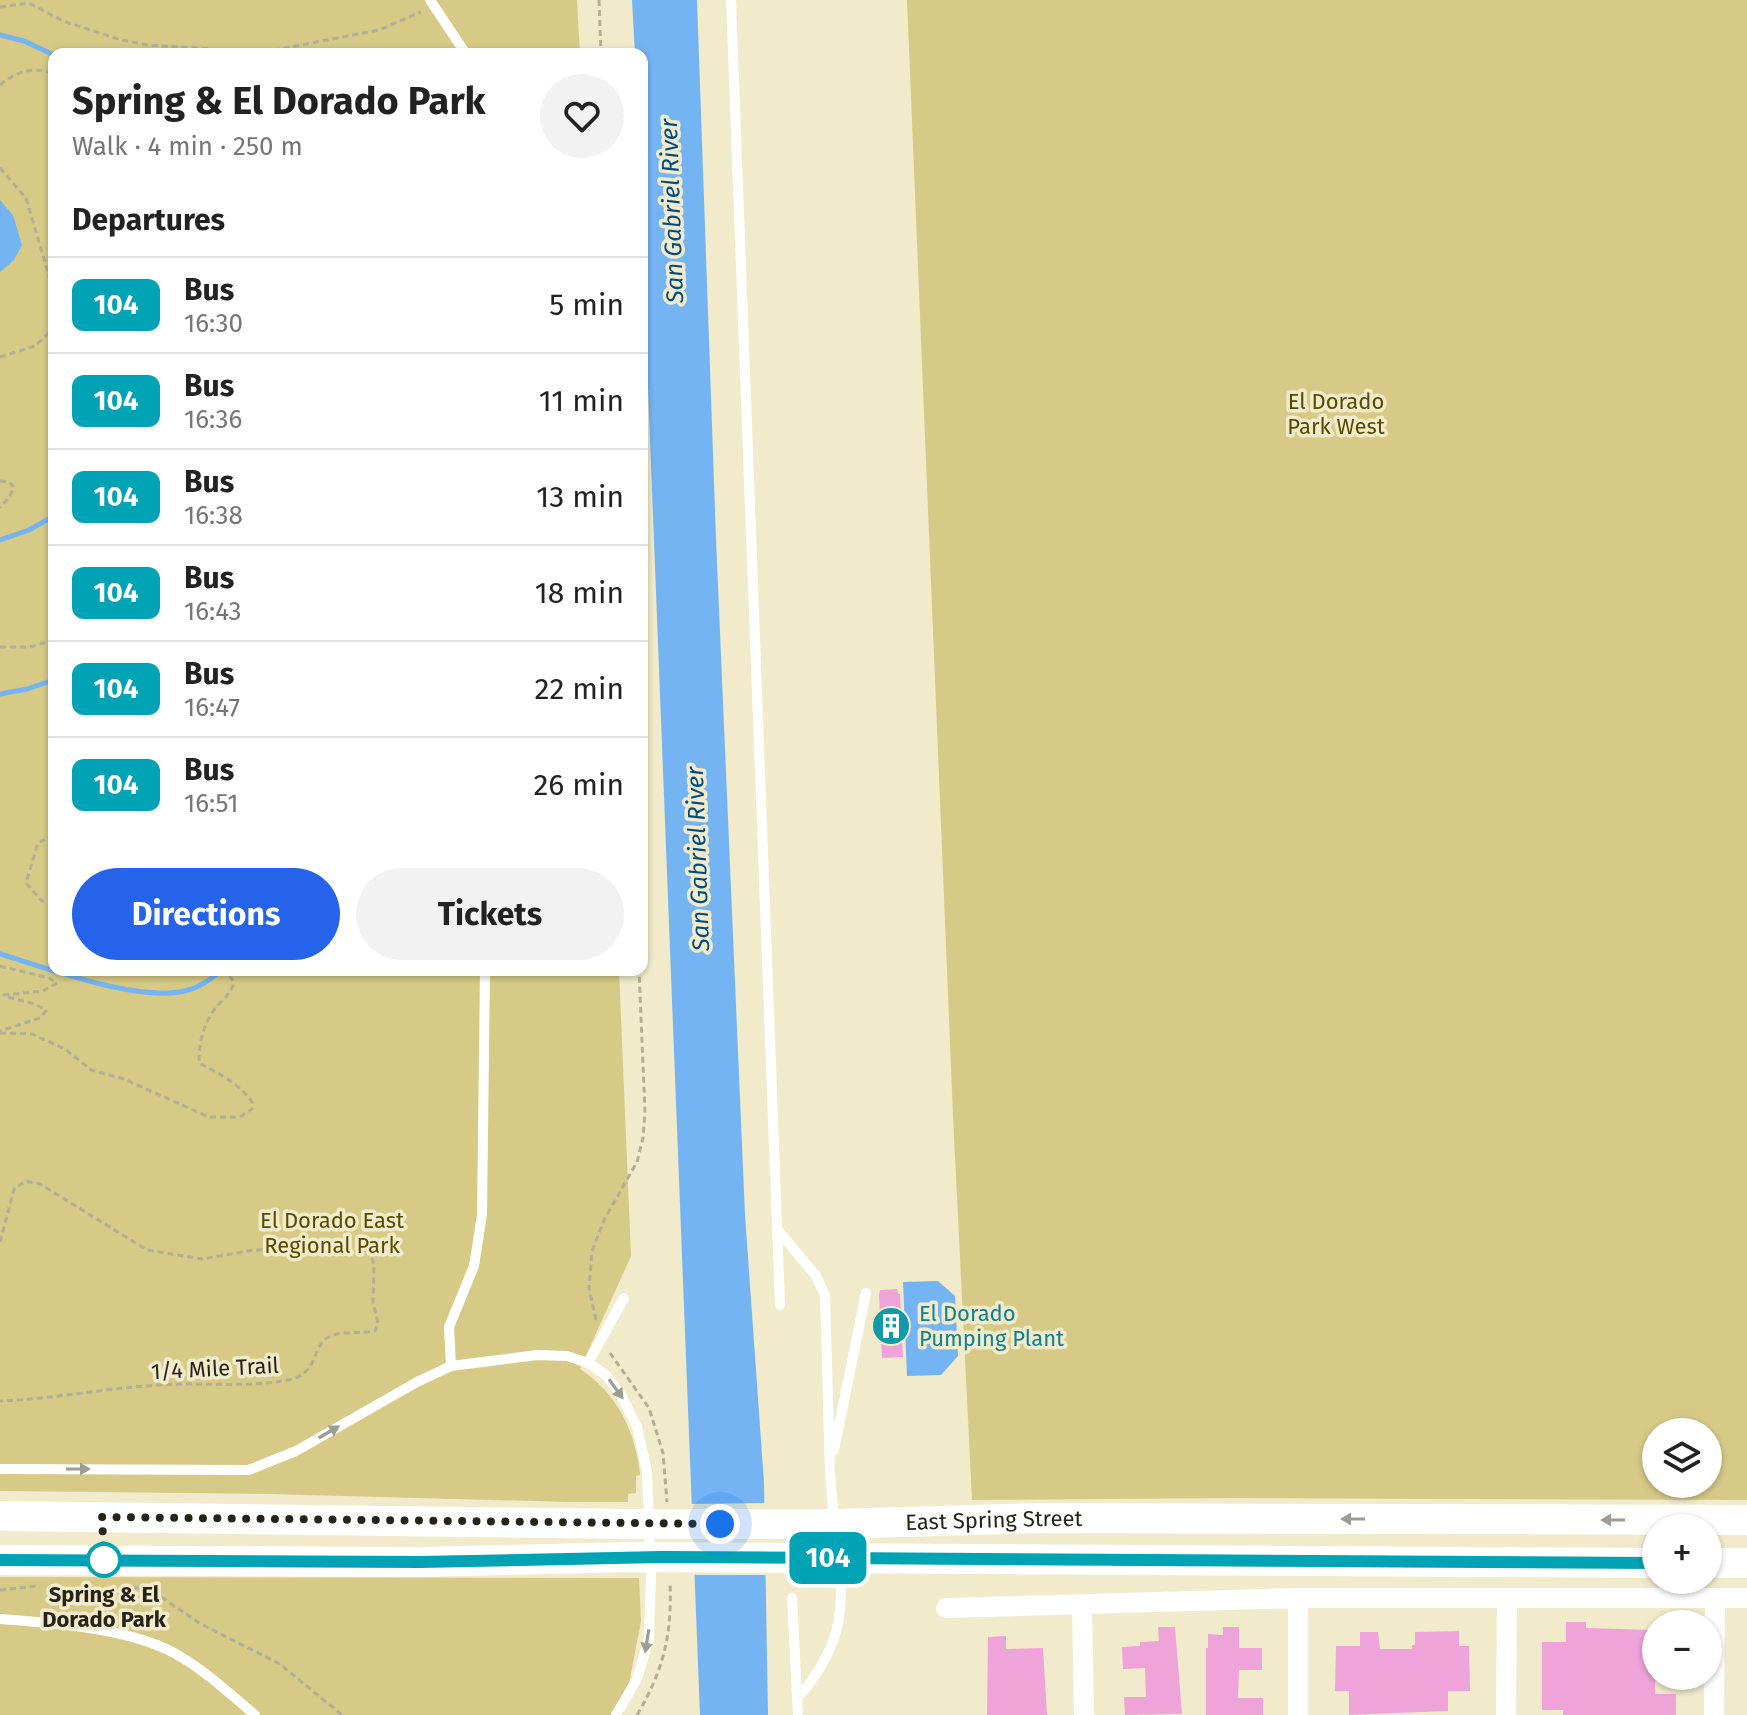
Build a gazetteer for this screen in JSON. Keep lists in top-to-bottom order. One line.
{"streets":{"main road":["East Spring Street"],"path":["1/4 Mile Trail"]},"water":["San Gabriel River"],"parks":["El Dorado Park West","El Dorado East Regional Park"],"places":{"building":["El Dorado Pumping Plant"],"other":["Spring & El Dorado Park"]},"lines":["bus line 104"],"page":{"on_map":"104","heading":[["Spring & El Dorado Park","Walk · 4 min · 250 m"],"Departures"],"list":[{"mark":"104","name":"Bus","note":"16:30","value":"5 min"},{"mark":"104","name":"Bus","note":"16:36","value":"11 min"},{"mark":"104","name":"Bus","note":"16:38","value":"13 min"},{"mark":"104","name":"Bus","note":"16:43","value":"18 min"},{"mark":"104","name":"Bus","note":"16:47","value":"22 min"},{"mark":"104","name":"Bus","note":"16:51","value":"26 min"}],"buttons":["Directions","Tickets"],"map_buttons":["+","−"]}}
